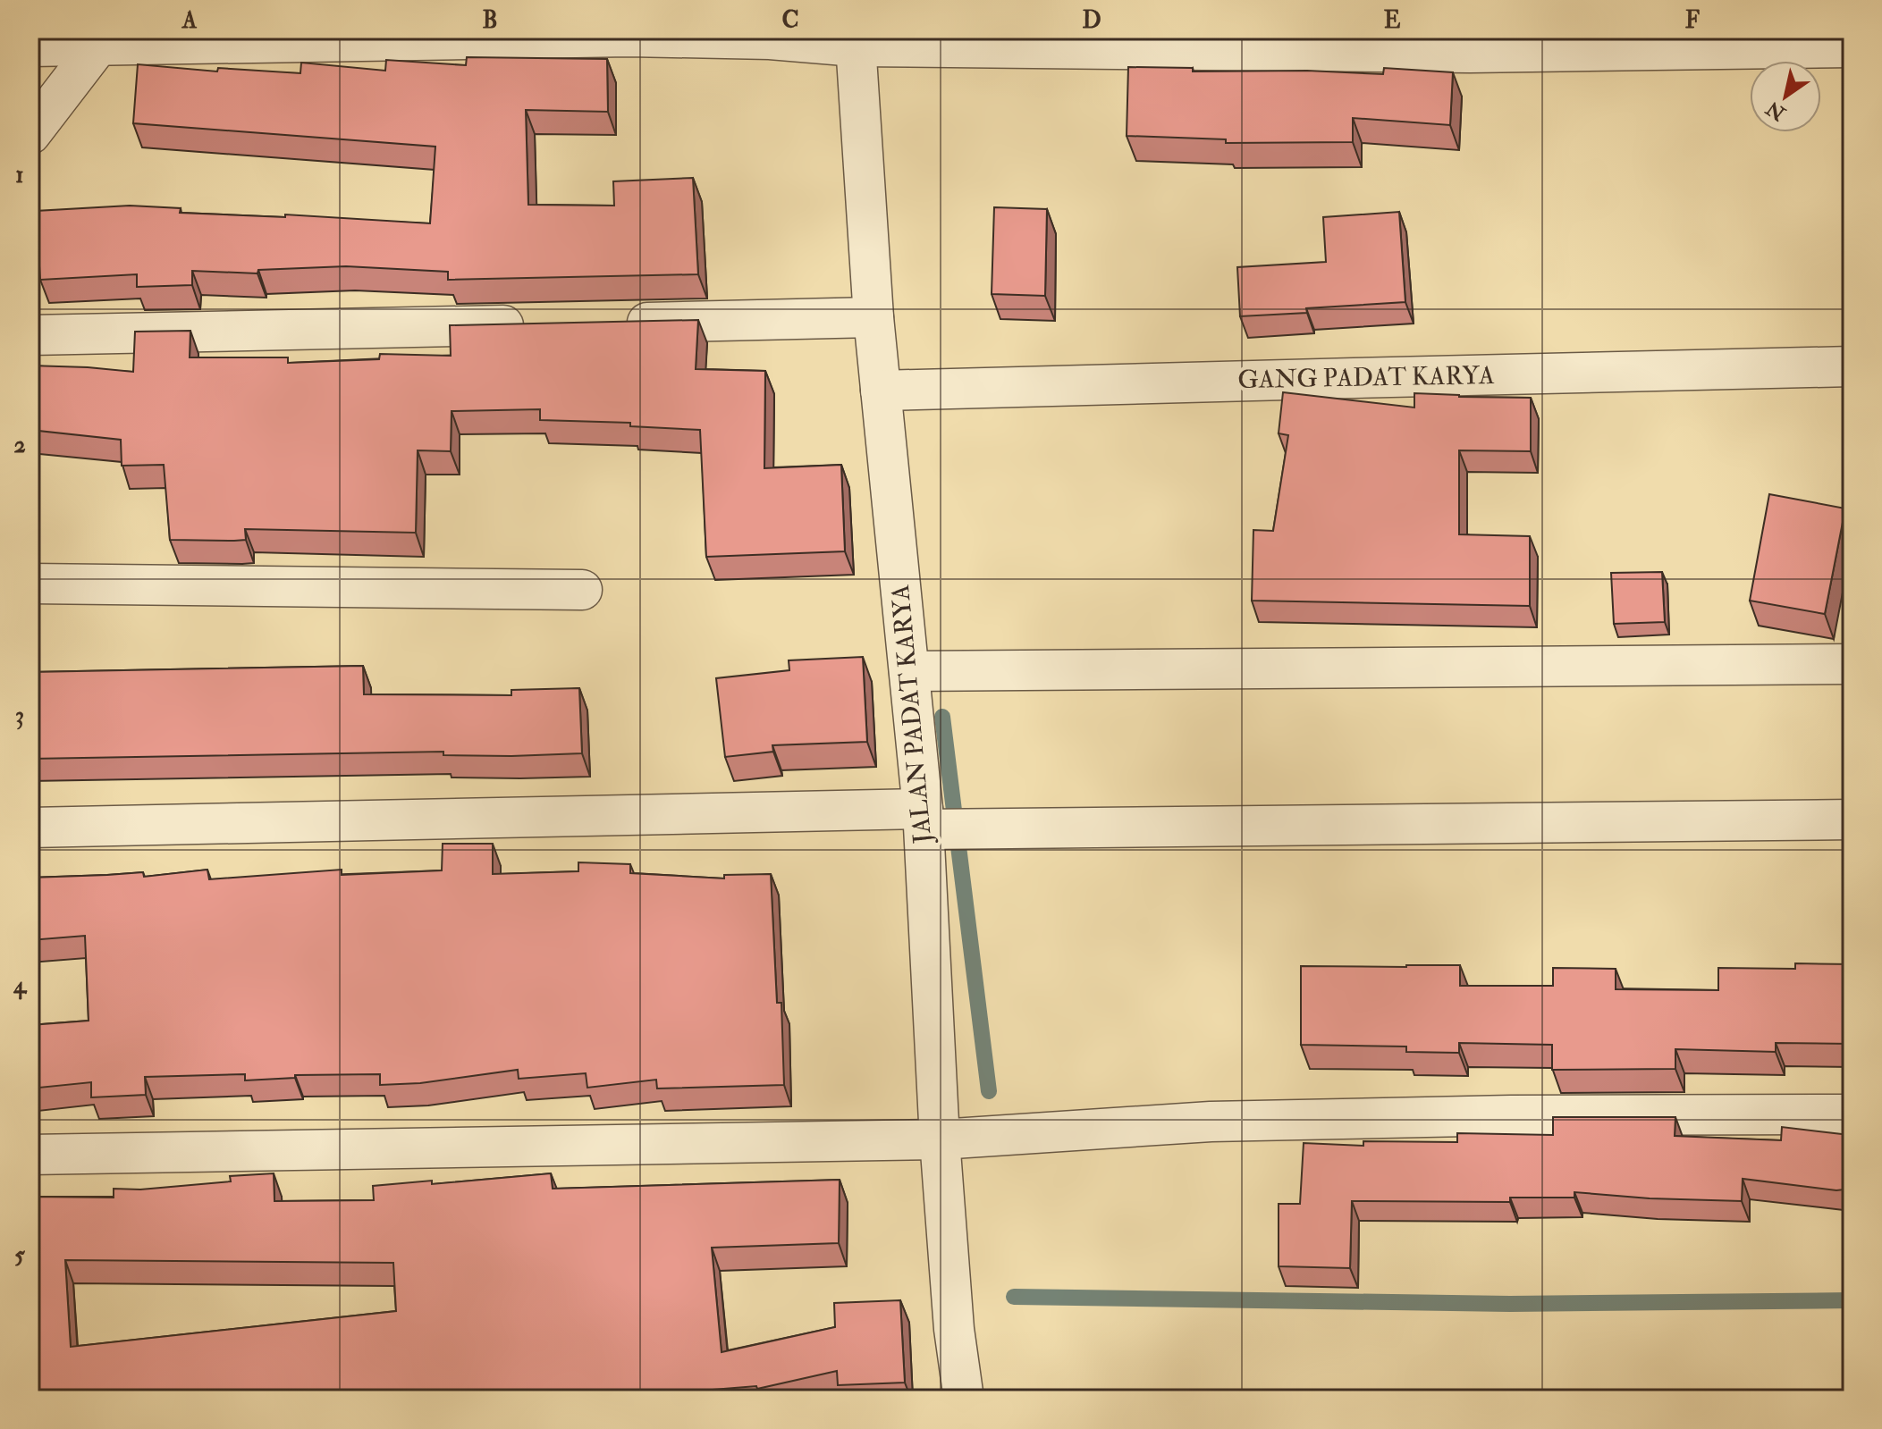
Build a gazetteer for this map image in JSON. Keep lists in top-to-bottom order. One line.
{"streets":{"street":["GANG PADAT KARYA","JALAN PADAT KARYA"]},"crossings":[["GANG PADAT KARYA","JALAN PADAT KARYA"]],"north":"bottom left","grid":{"columns":["A","B","C","D","E","F"],"rows":["1","2","3","4","5"]}}
